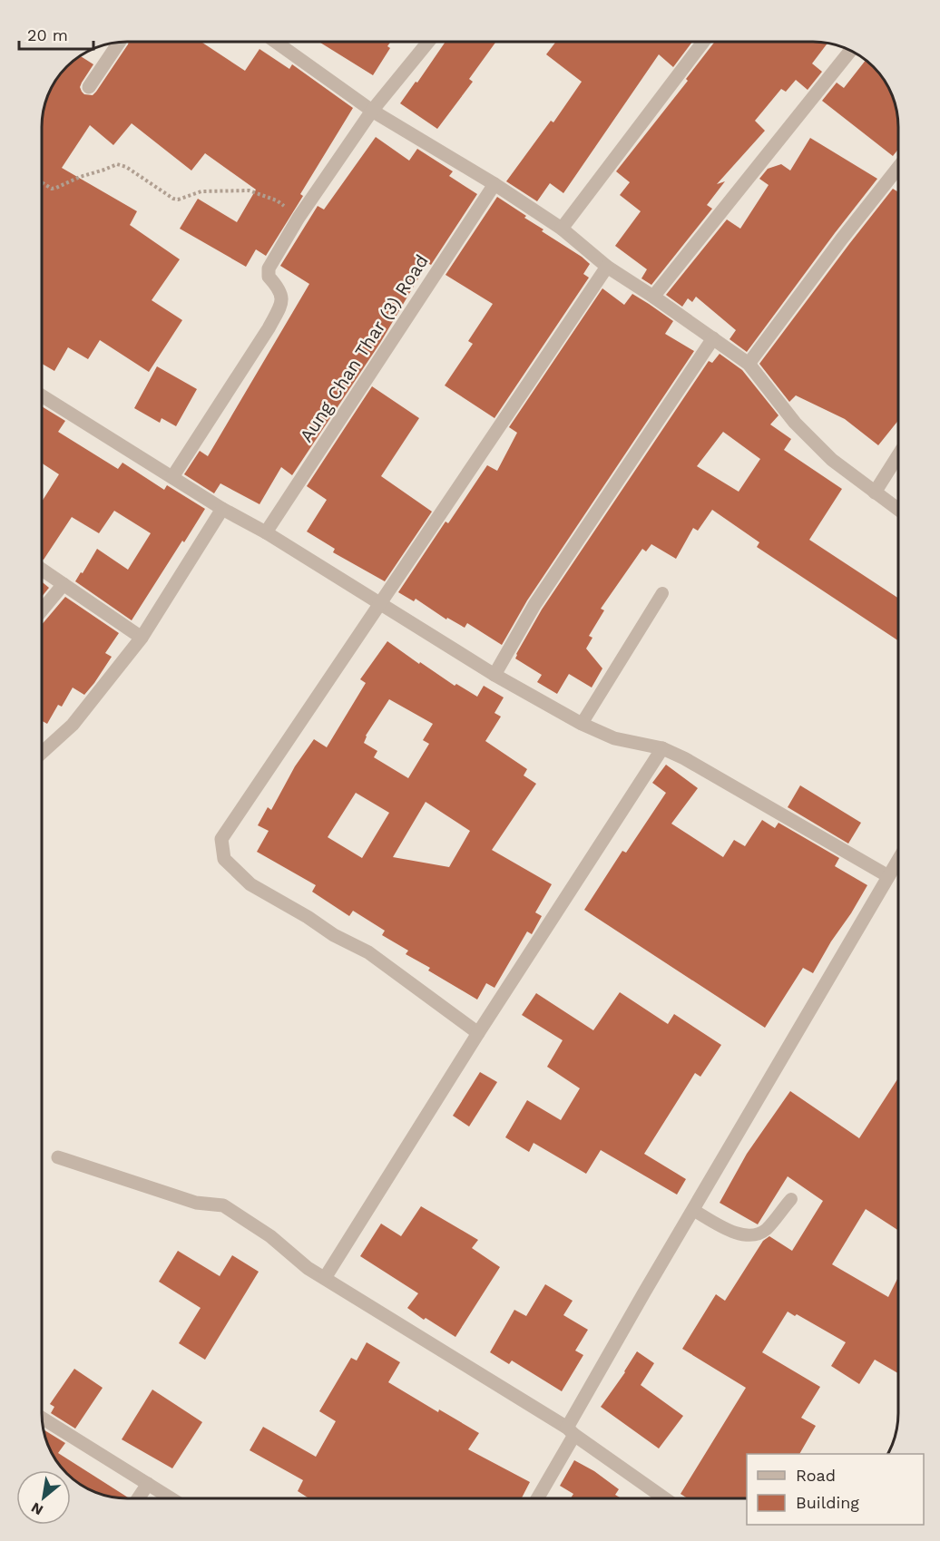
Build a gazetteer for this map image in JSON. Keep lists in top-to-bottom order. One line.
{"streets":{"street":["Aung Chan Thar (3) Road"]},"legend":["Road","Building"],"scale_bar":"20 m","north":"bottom left"}
